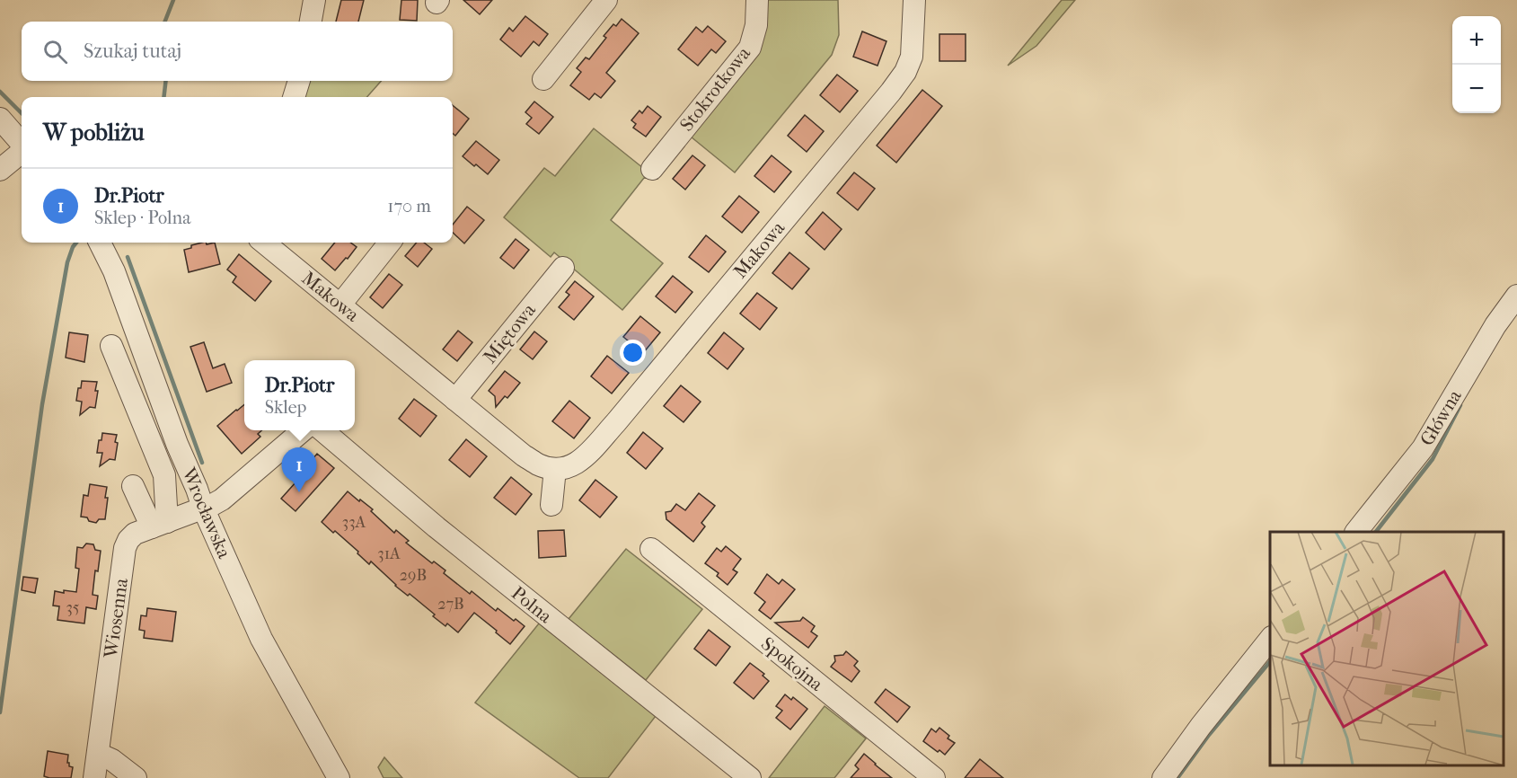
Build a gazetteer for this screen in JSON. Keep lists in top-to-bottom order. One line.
{"streets":{"street":["Stokrotkowa","Makowa","Miętowa","Główna","Wrocławska","Polna","Wiosenna","Spokojna"]},"crossings":[["Makowa","Miętowa"],["Wrocławska","Wiosenna"]],"house_numbers":["33A","31A","29B","27B","35"],"page":{"map_buttons":["+","−"],"search":"Szukaj tutaj","heading":"W pobliżu","list":[{"mark":"1","name":"Dr.Piotr","note":"Sklep · Polna","value":"170 m"}],"popup":["Dr.Piotr","Sklep"],"pins":"1"}}
